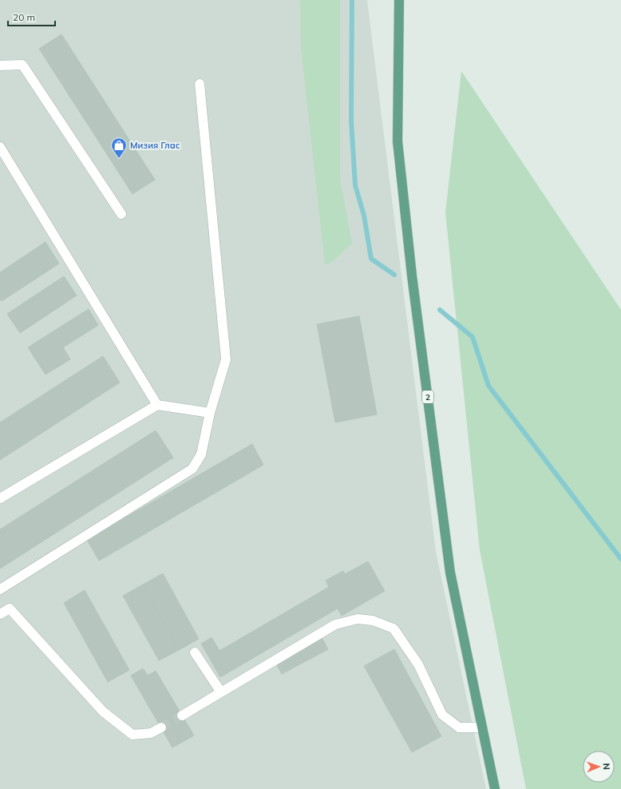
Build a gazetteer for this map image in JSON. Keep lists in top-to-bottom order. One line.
{"streets":{"main road":["2"]},"places":{"shop":["Мизия Глас"]},"scale_bar":"20 m","north":"right"}
